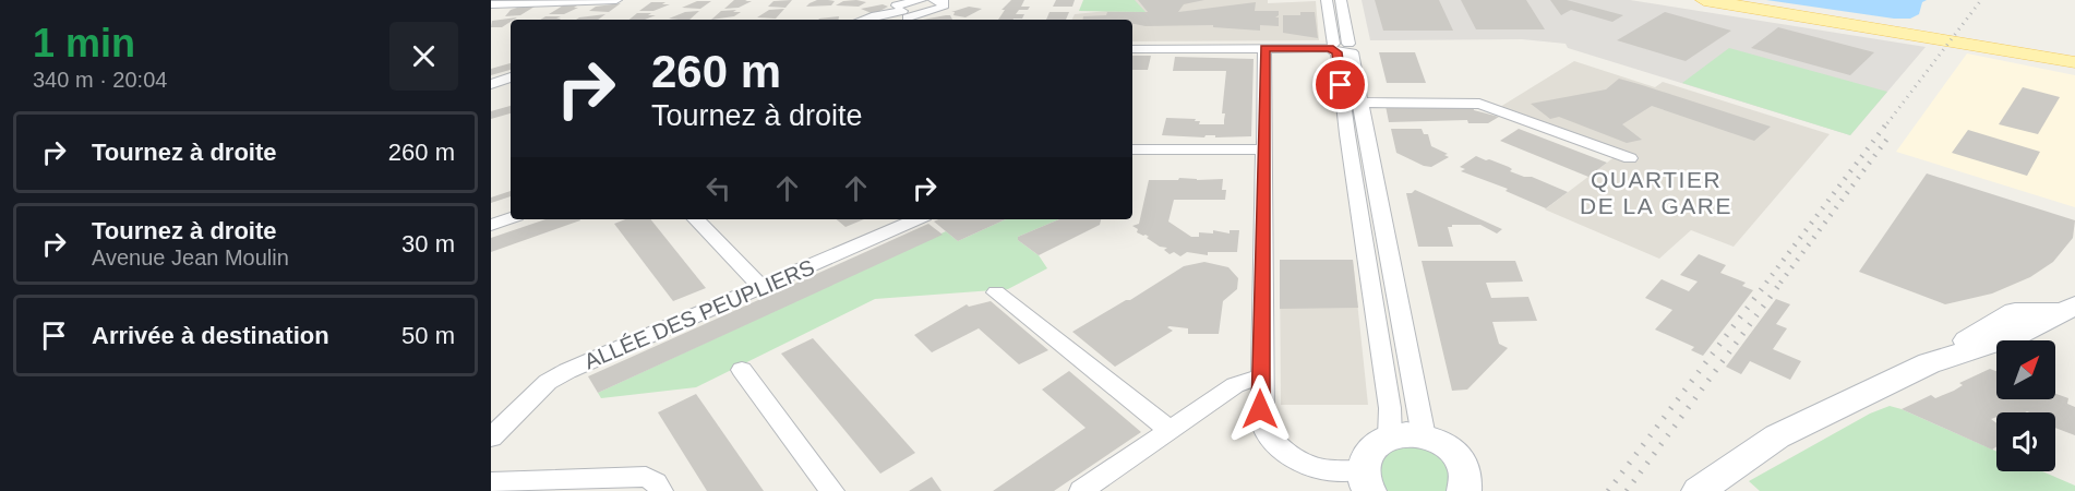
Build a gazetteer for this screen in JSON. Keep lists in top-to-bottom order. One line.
{"streets":{"street":["ALLÉE DES PEUPLIERS"]},"districts":["QUARTIER DE LA GARE"],"north":"top right","page":{"heading":["1 min","340 m · 20:04"],"turn":["260 m","Tournez à droite"],"list":[{"name":"Tournez à droite","value":"260 m"},{"name":"Tournez à droite","note":"Avenue Jean Moulin","value":"30 m"},{"name":"Arrivée à destination","value":"50 m"}]}}
